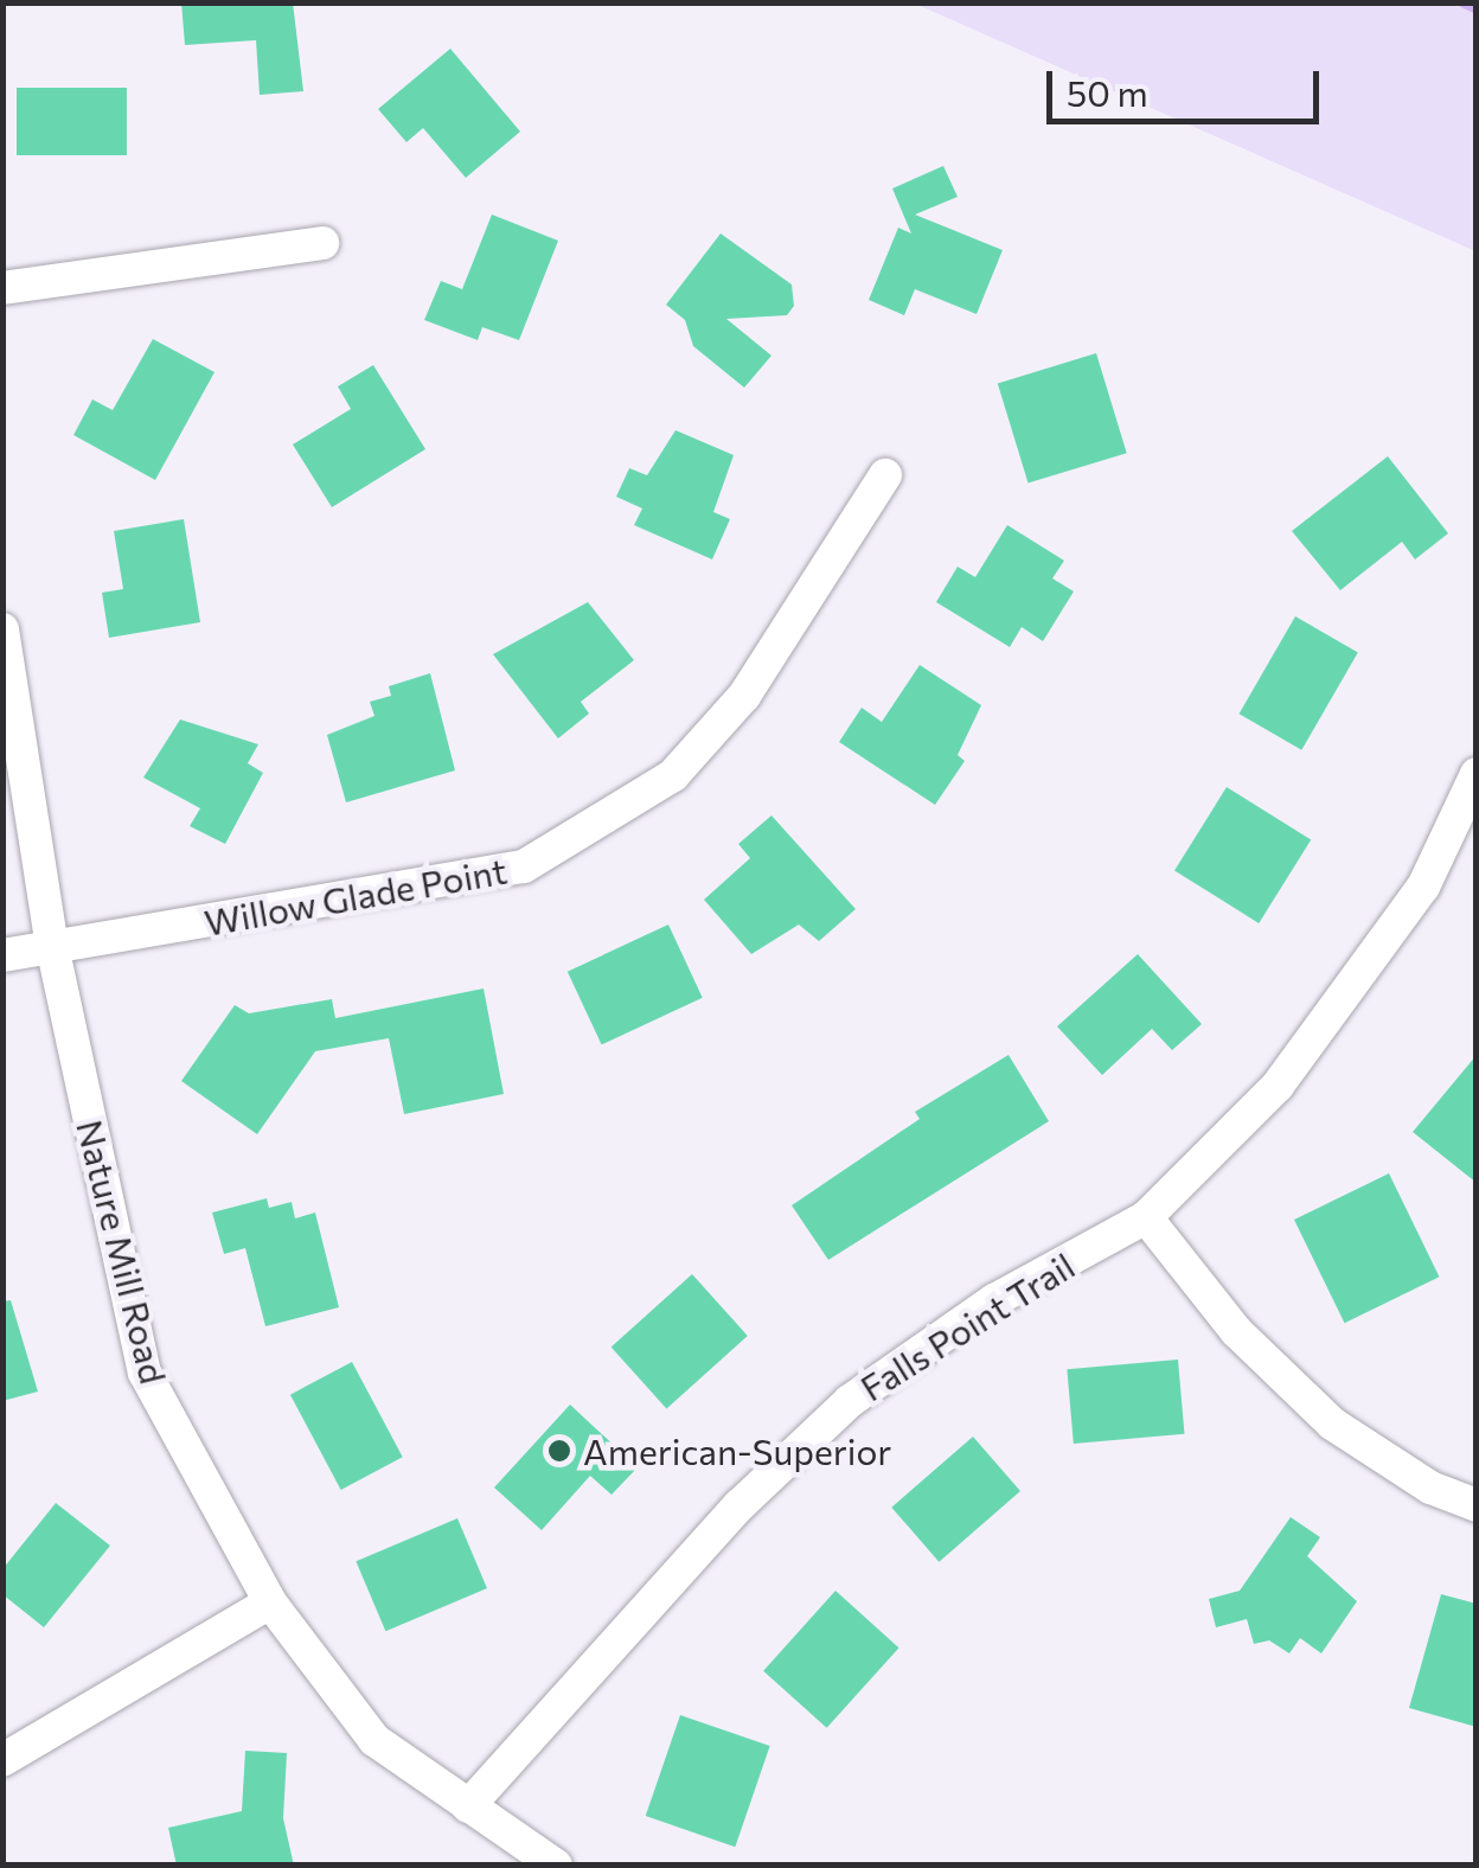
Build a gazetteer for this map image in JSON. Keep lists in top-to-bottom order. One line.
{"streets":{"street":["Willow Glade Point","Nature Mill Road","Falls Point Trail"]},"crossings":[["Willow Glade Point","Nature Mill Road"],["Nature Mill Road","Falls Point Trail"]],"places":["American-Superior"],"scale_bar":"50 m"}
